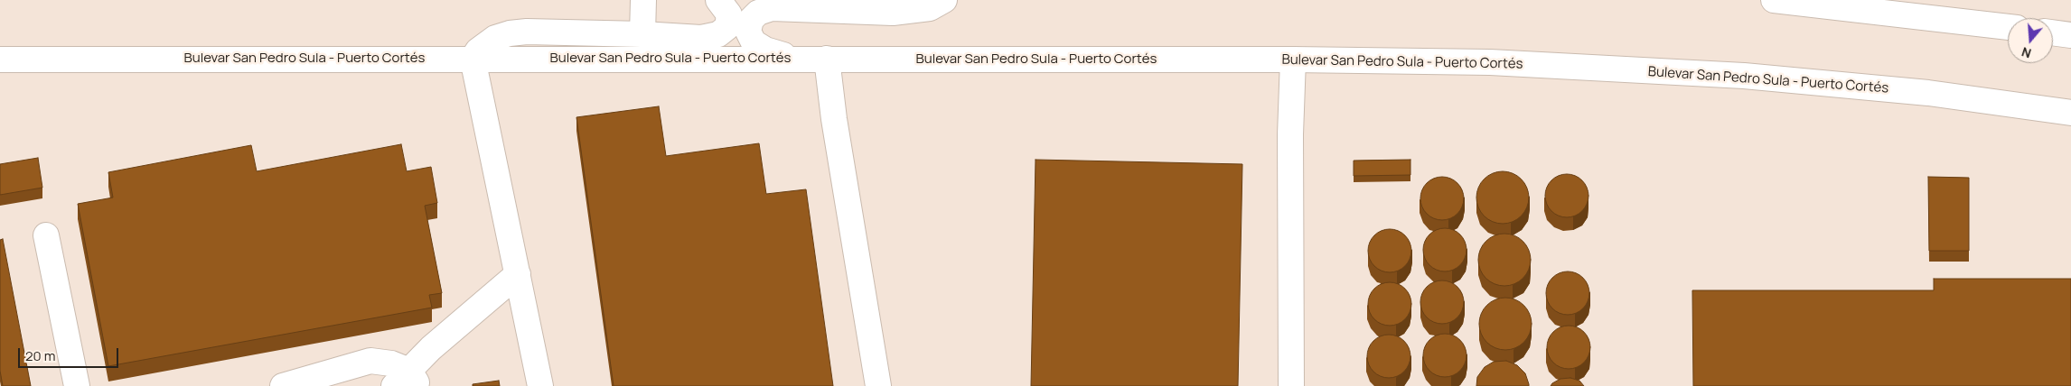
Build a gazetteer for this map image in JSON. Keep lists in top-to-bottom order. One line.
{"streets":{"main road":["Bulevar San Pedro Sula - Puerto Cortés"]},"scale_bar":"20 m","north":"bottom"}
